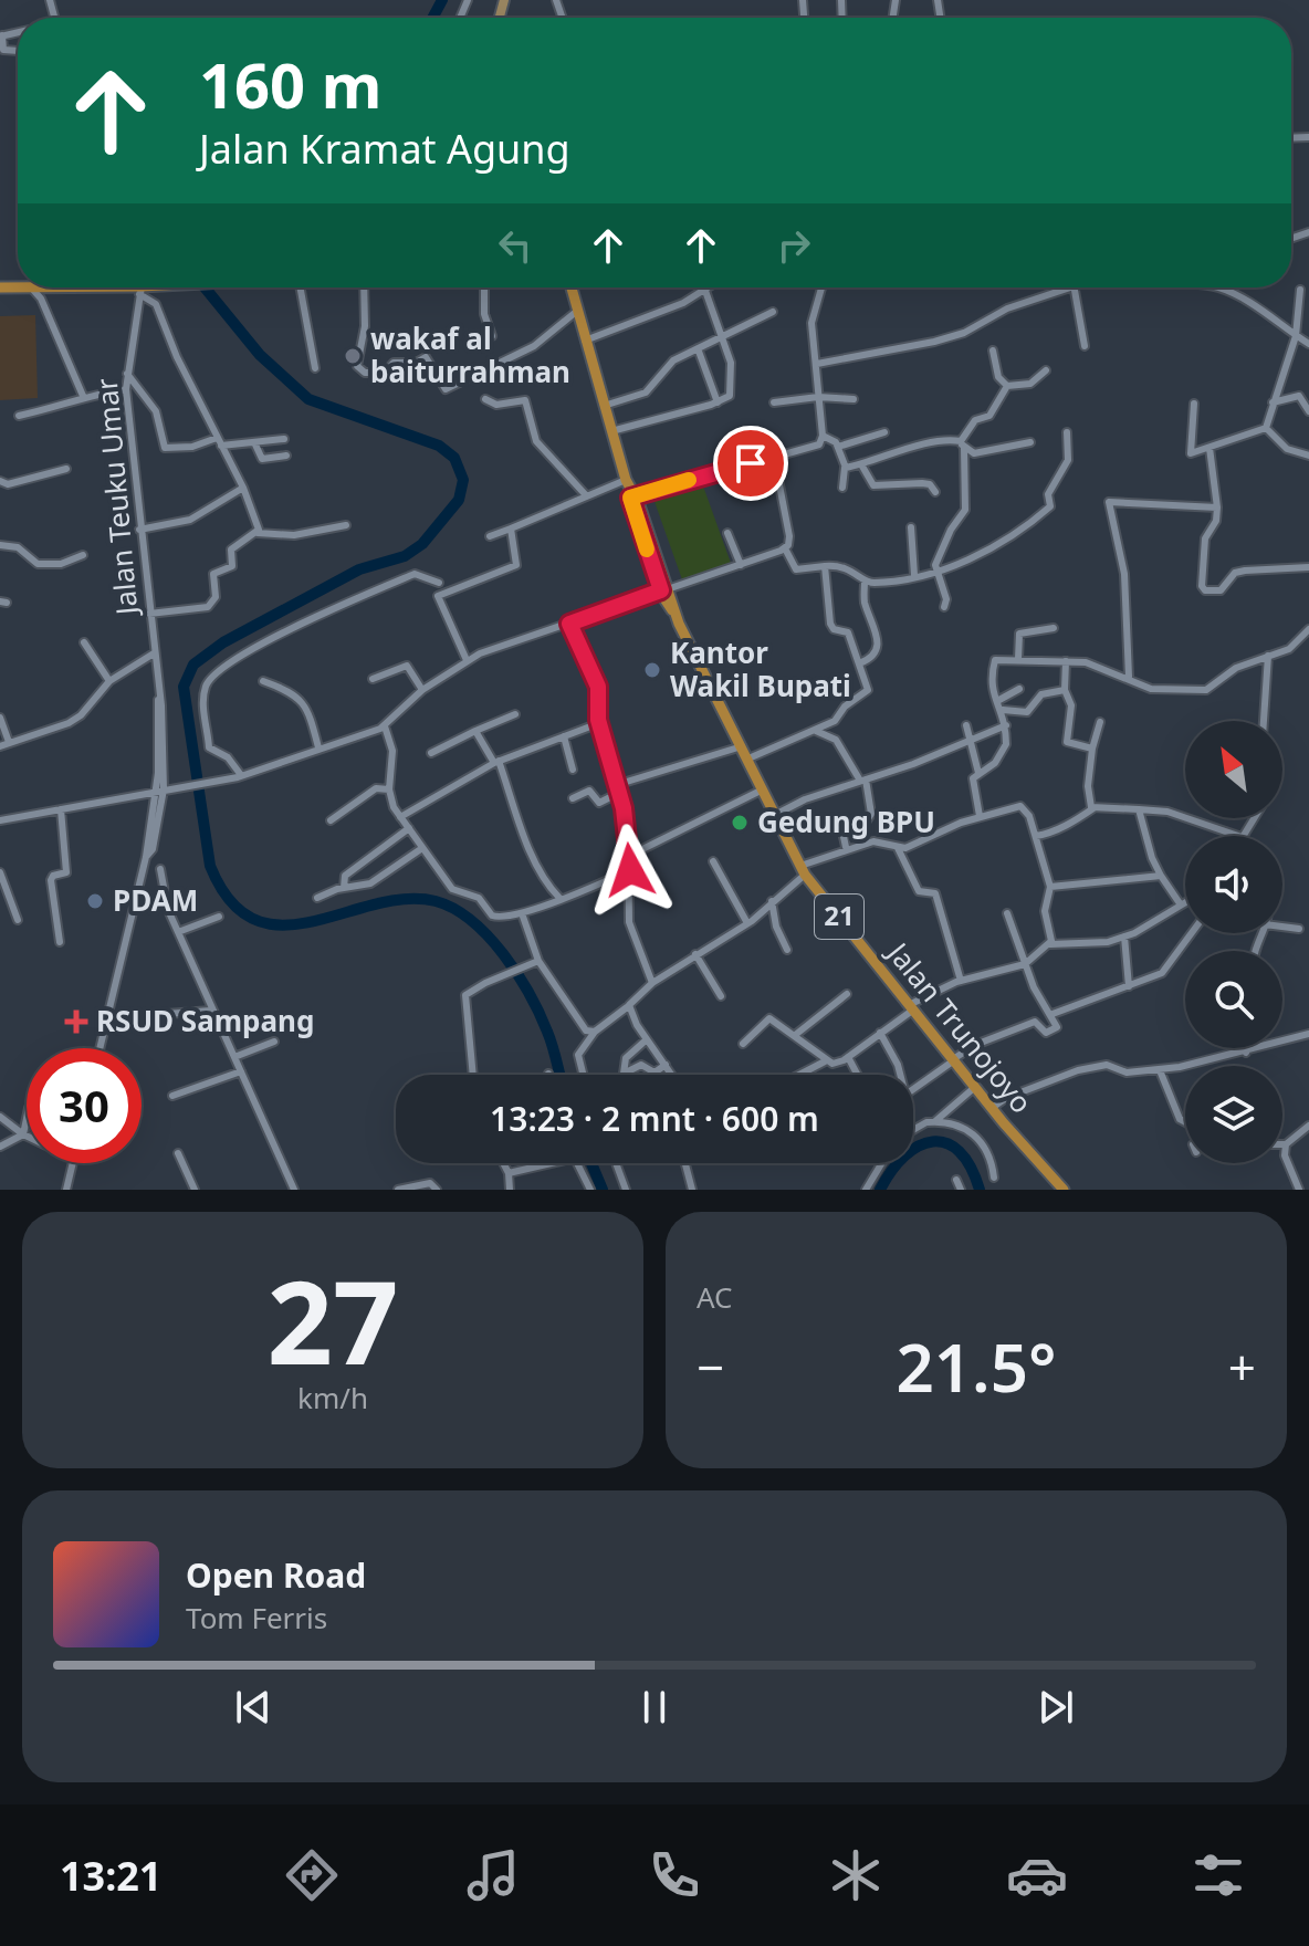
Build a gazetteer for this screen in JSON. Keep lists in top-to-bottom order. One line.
{"streets":{"highway":["21","Jalan Trunojoyo"],"street":["Jalan Teuku Umar"]},"crossings":[["21","Jalan Trunojoyo"]],"places":{"other":["wakaf al baiturrahman","Kantor Wakil Bupati","Gedung BPU","PDAM"],"health":["RSUD Sampang"]},"north":"top left","page":{"turn":["160 m","Jalan Kramat Agung"],"limit":"30","trip":"13:23 · 2 mnt · 600 m","tile":[["27","km/h"],"AC"],"heat":["−","21.5°","+"],"song":["Open Road","Tom Ferris"],"tabs":"13:21"}}
